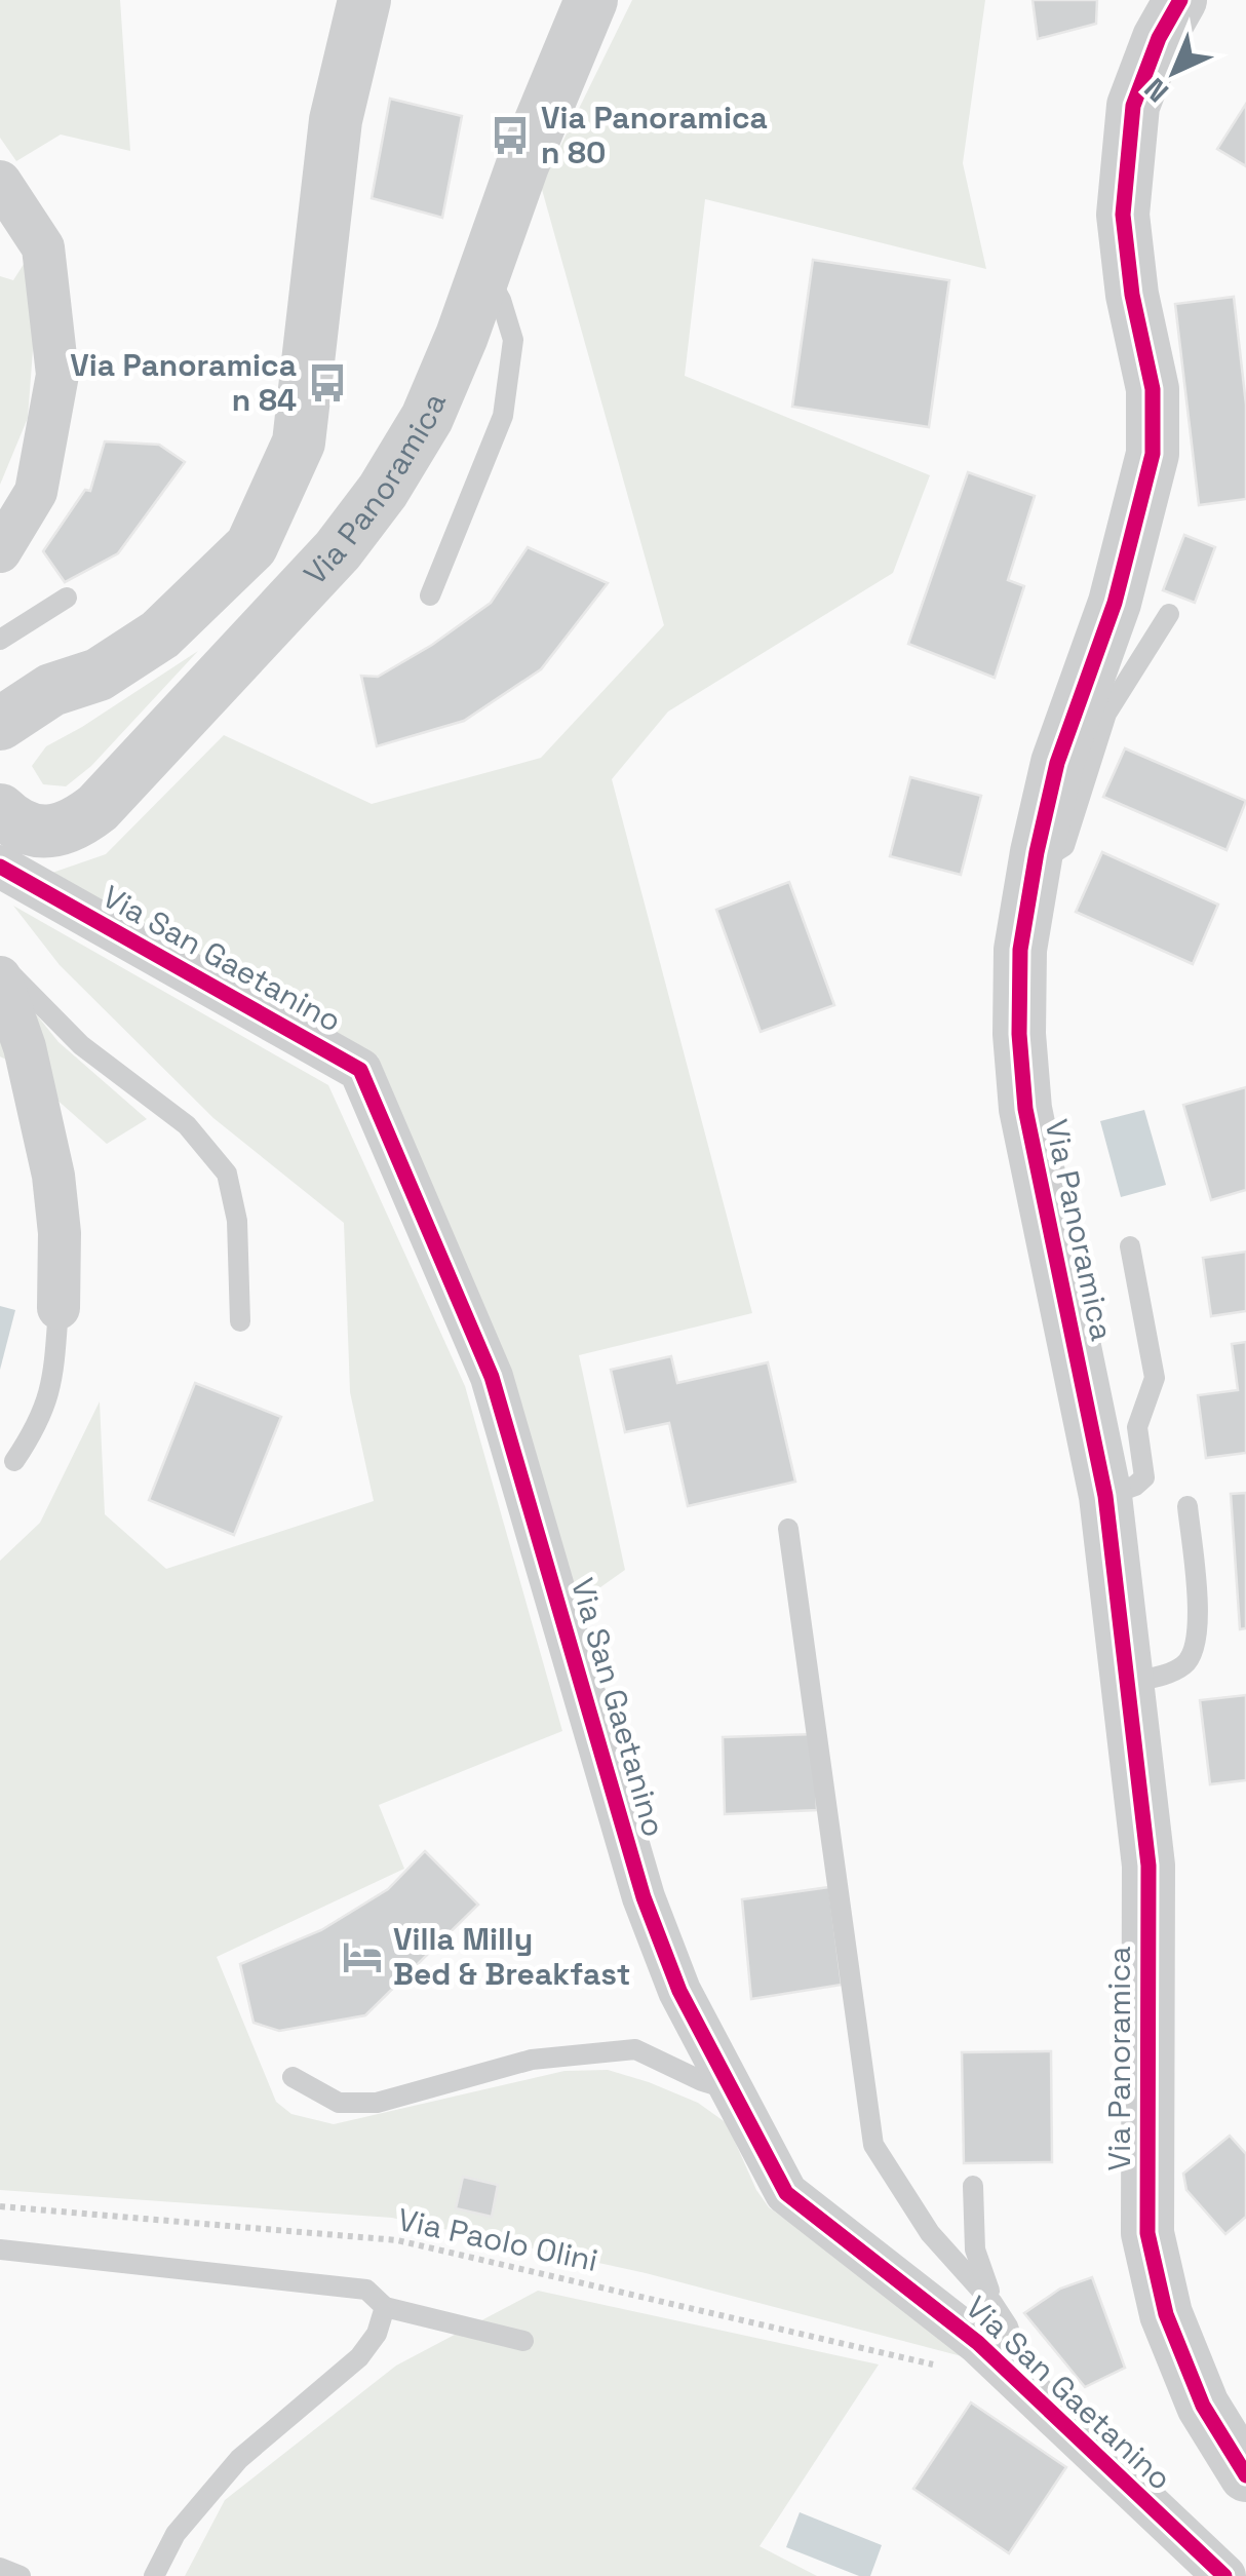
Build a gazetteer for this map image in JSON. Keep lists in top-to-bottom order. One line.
{"streets":{"street":["Via Panoramica","Via San Gaetanino"],"path":["Via Paolo Olini"]},"places":{"bus stop":["Via Panoramica n 80","Via Panoramica n 84"],"hotel":["Villa Milly Bed & Breakfast"]},"north":"bottom left"}
